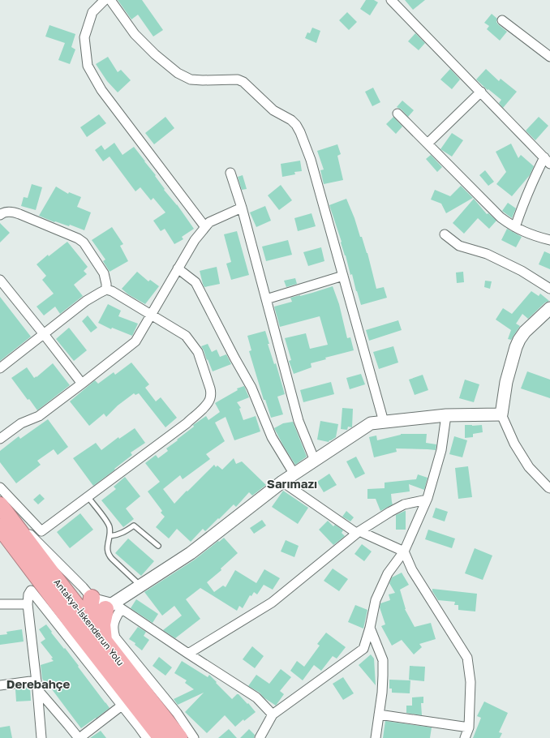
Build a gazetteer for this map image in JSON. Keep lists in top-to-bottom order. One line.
{"streets":{"highway":["Antakya-İskenderun Yolu"]},"districts":["Sarımazı","Derebahçe"]}
